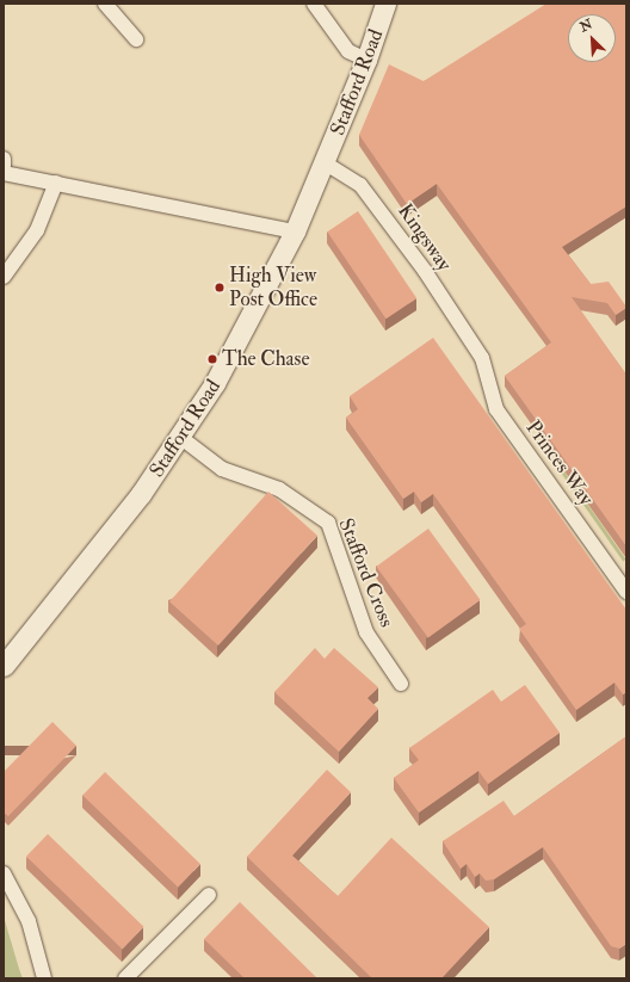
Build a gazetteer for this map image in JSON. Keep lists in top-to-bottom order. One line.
{"streets":{"main road":["Stafford Road"],"street":["Kingsway","Princes Way","Stafford Cross"]},"crossings":[["Stafford Road","Kingsway"],["Stafford Road","Stafford Cross"],["Kingsway","Princes Way"]],"places":["High View Post Office","The Chase"],"north":"top left"}
